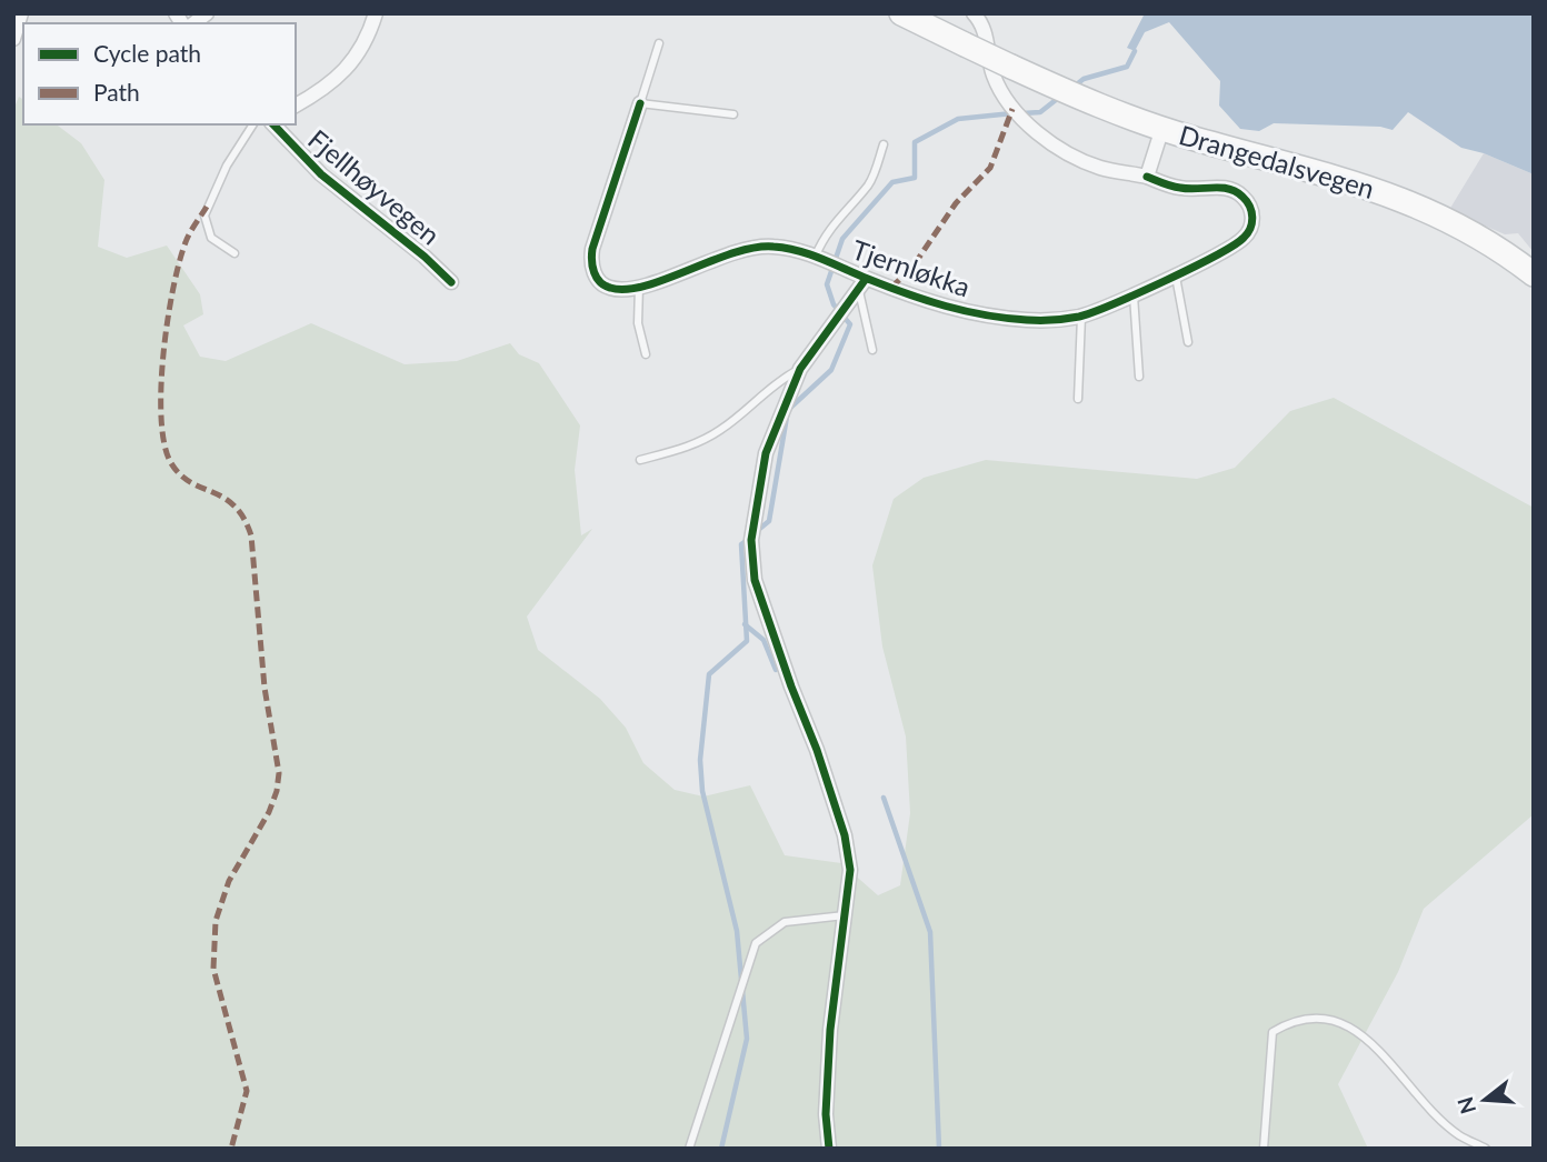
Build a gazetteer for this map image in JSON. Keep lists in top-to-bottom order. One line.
{"streets":{"main road":["Drangedalsvegen"],"street":["Fjellhøyvegen","Tjernløkka"]},"legend":["Cycle path","Path"],"north":"left"}
